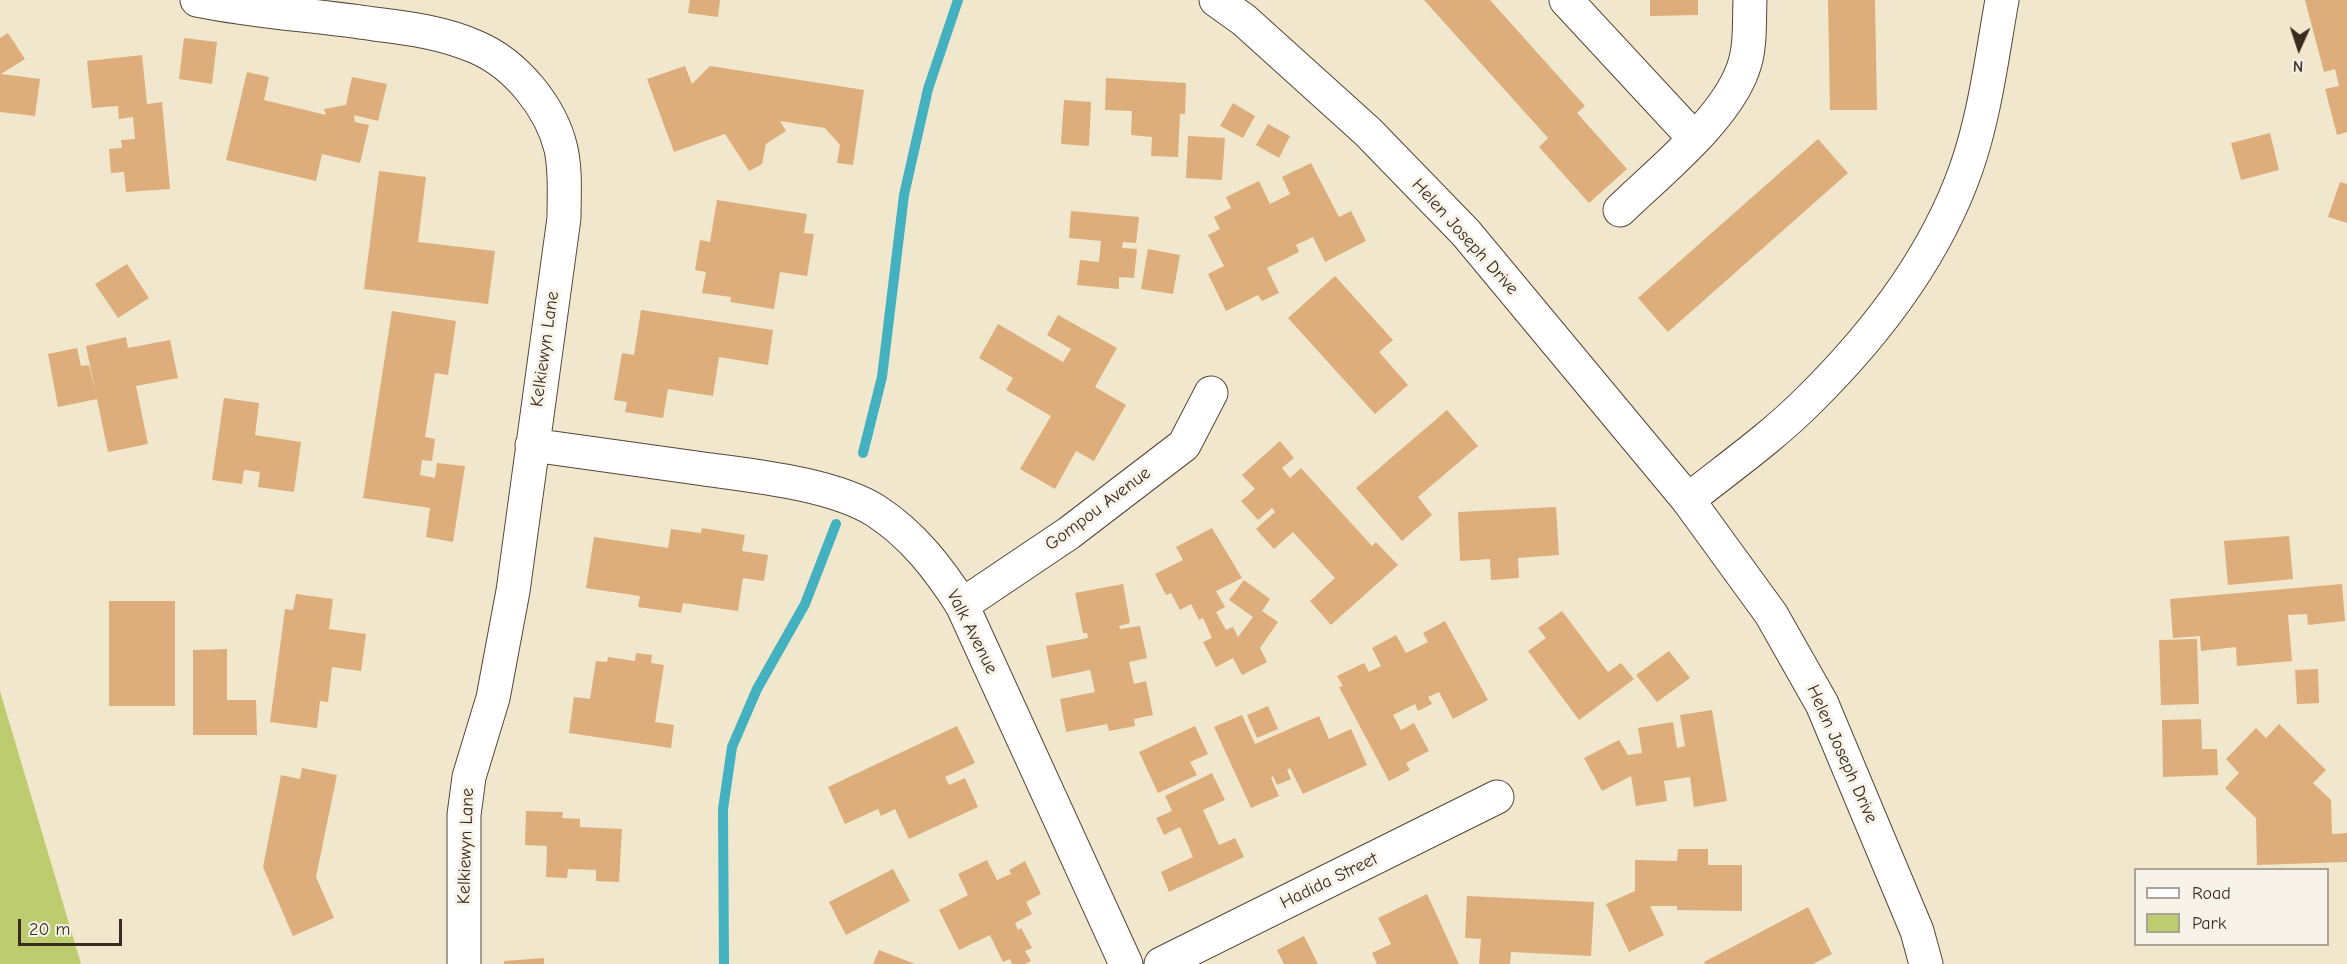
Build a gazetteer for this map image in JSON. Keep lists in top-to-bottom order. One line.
{"streets":{"street":["Helen Joseph Drive","Kelkiewyn Lane","Gompou Avenue","Valk Avenue","Hadida Street"]},"crossings":[["Kelkiewyn Lane","Valk Avenue"],["Gompou Avenue","Valk Avenue"]],"legend":["Road","Park"],"scale_bar":"20 m","north":"bottom"}
